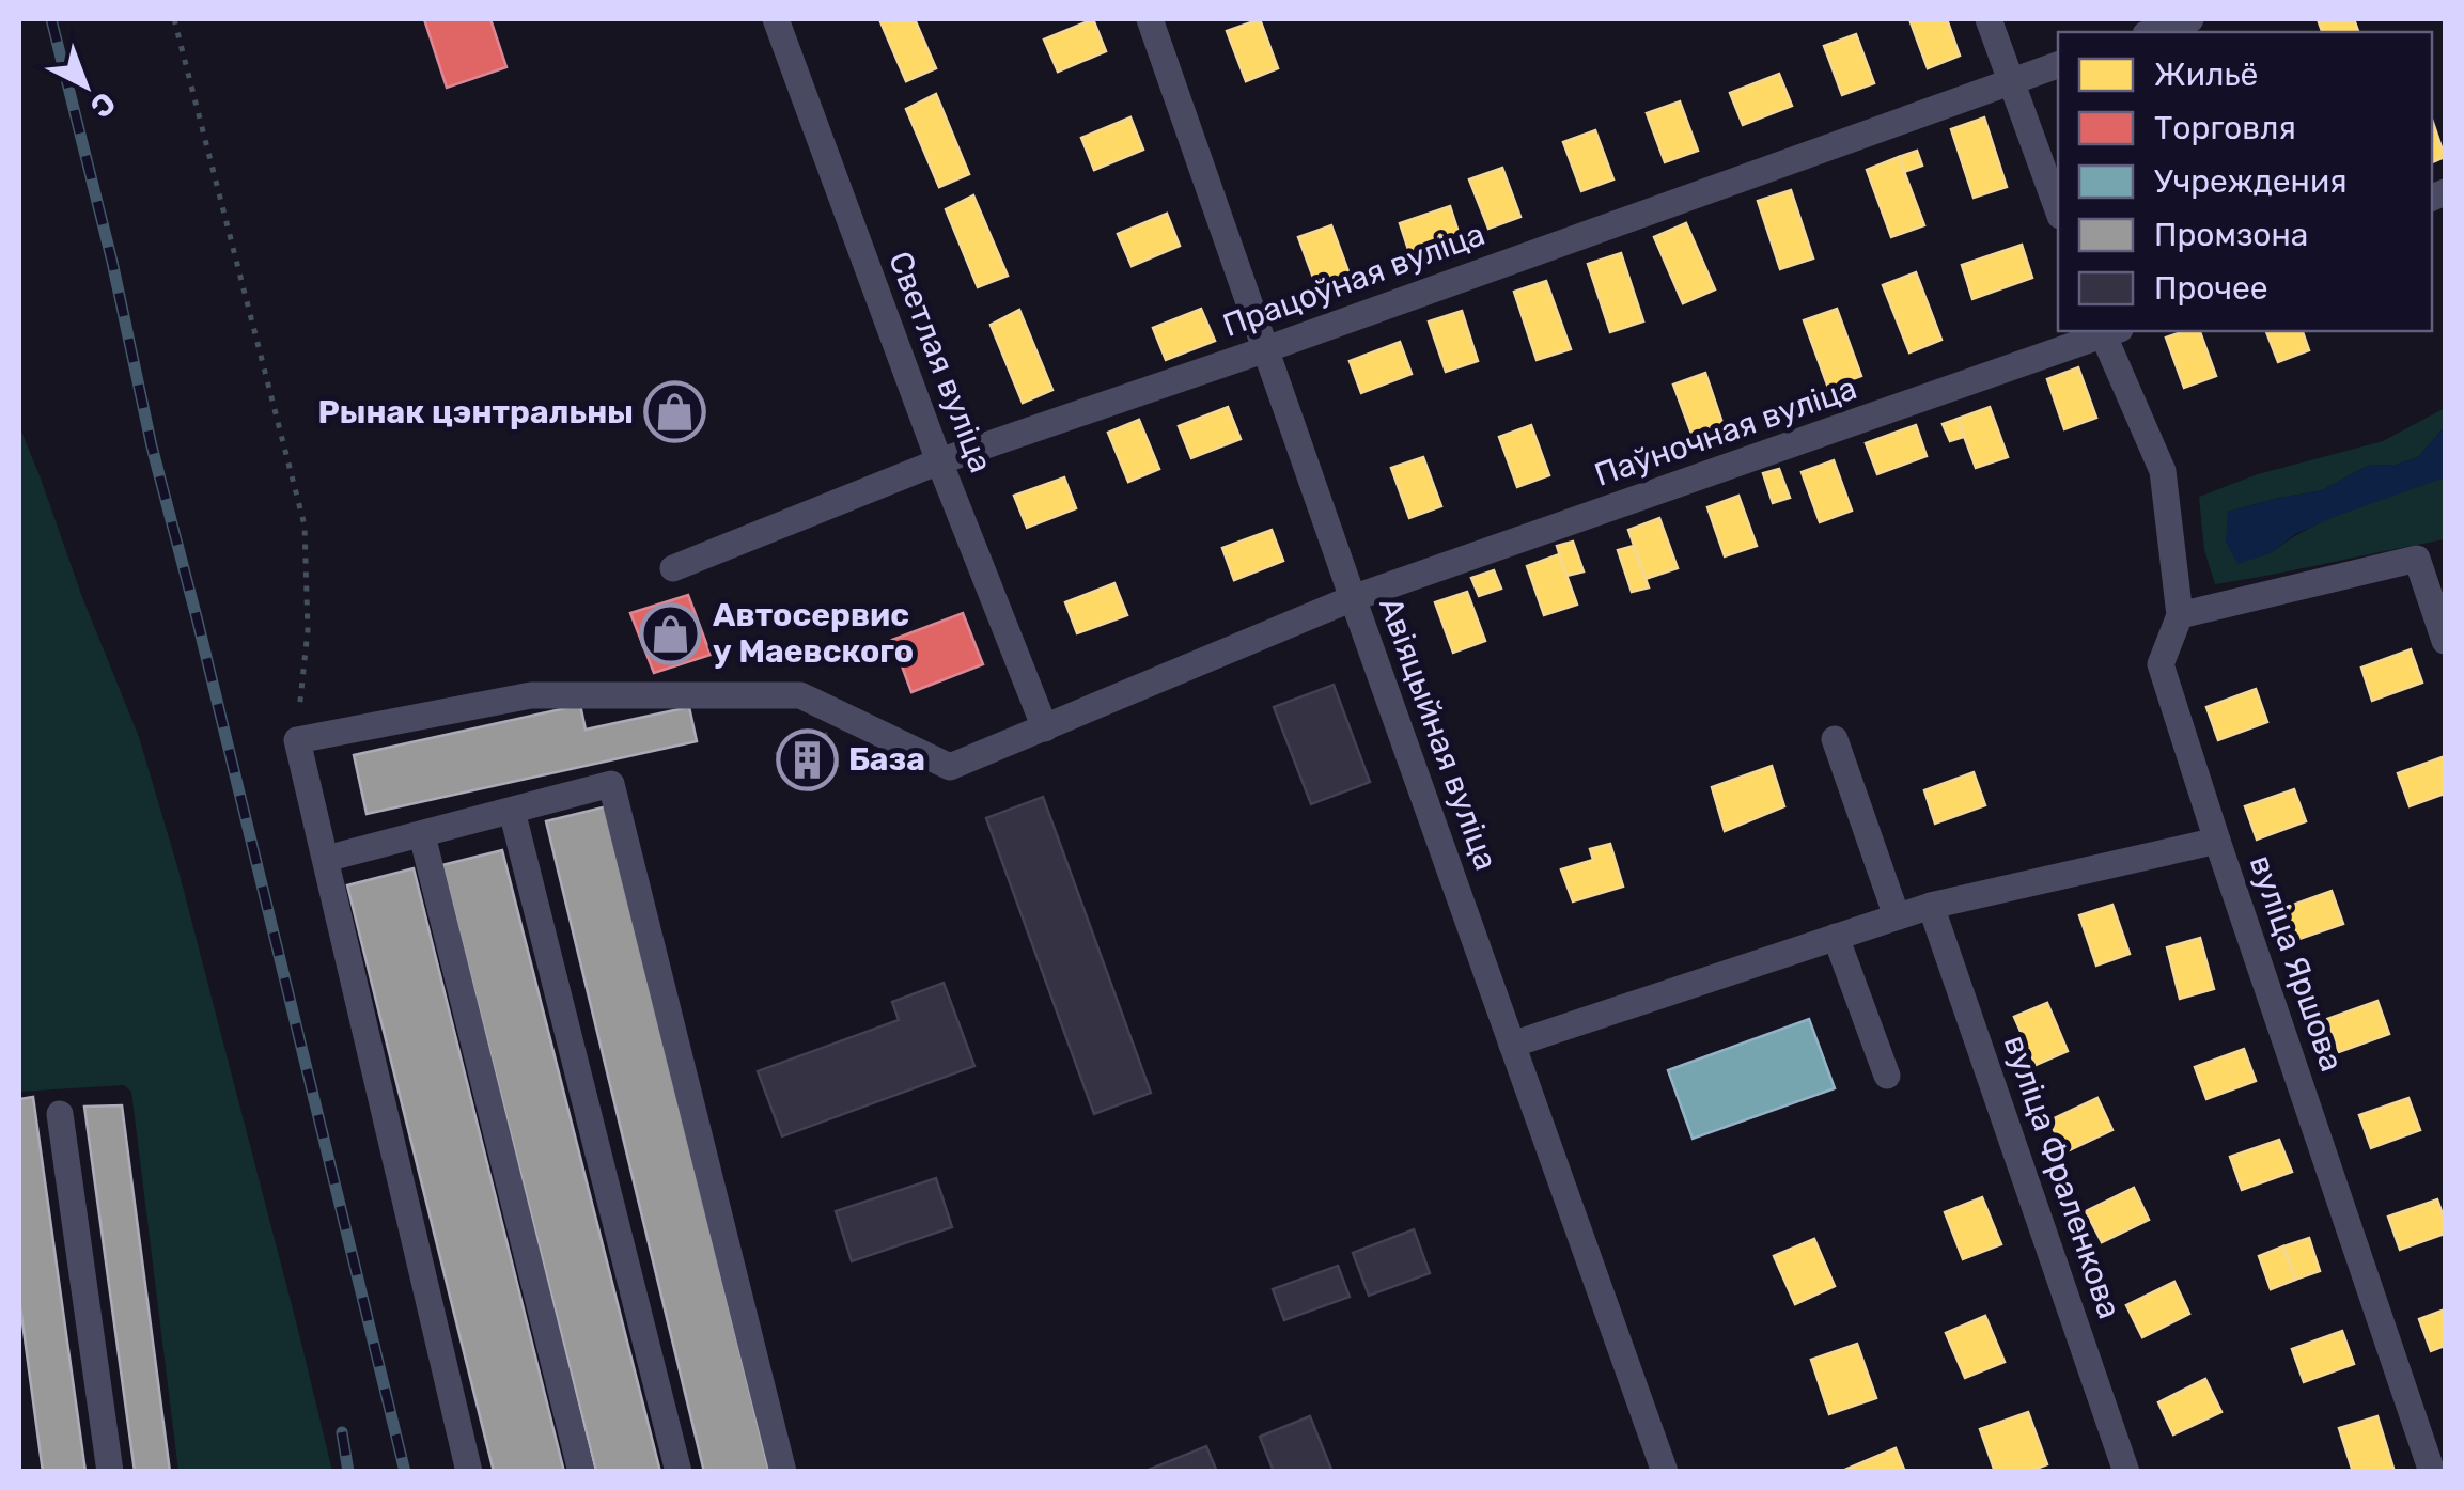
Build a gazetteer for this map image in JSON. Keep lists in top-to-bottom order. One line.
{"streets":{"street":["Працоўная вуліца","Светлая вуліца","Паўночная вуліца","Авіяцыйная вуліца","вуліца Яршова","вуліца Фраленкова"]},"crossings":[["Працоўная вуліца","Светлая вуліца"],["Працоўная вуліца","Авіяцыйная вуліца"],["Светлая вуліца","Паўночная вуліца"],["Паўночная вуліца","Авіяцыйная вуліца"],["Паўночная вуліца","вуліца Яршова"]],"places":{"shop":["Рынак цэнтральны","Автосервис у Маевского"],"building":["База"]},"legend":["Жильё","Торговля","Учреждения","Промзона","Прочее"],"north":"bottom right"}
